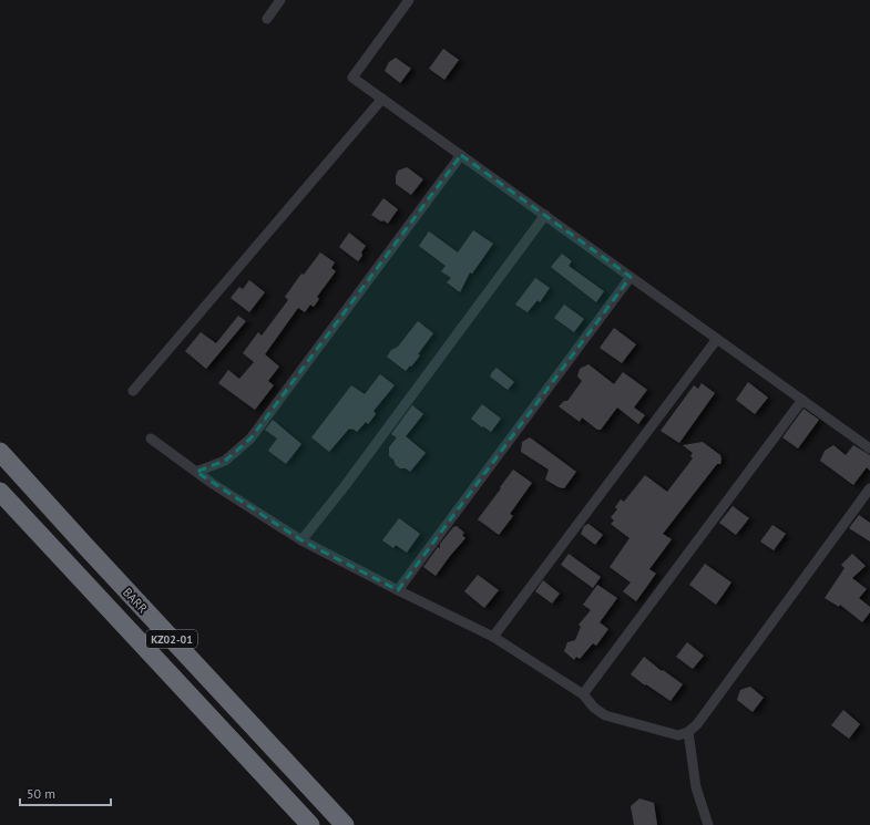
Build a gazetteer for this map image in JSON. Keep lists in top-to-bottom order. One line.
{"streets":{"highway":["BARR","KZ02-01"]},"scale_bar":"50 m"}
